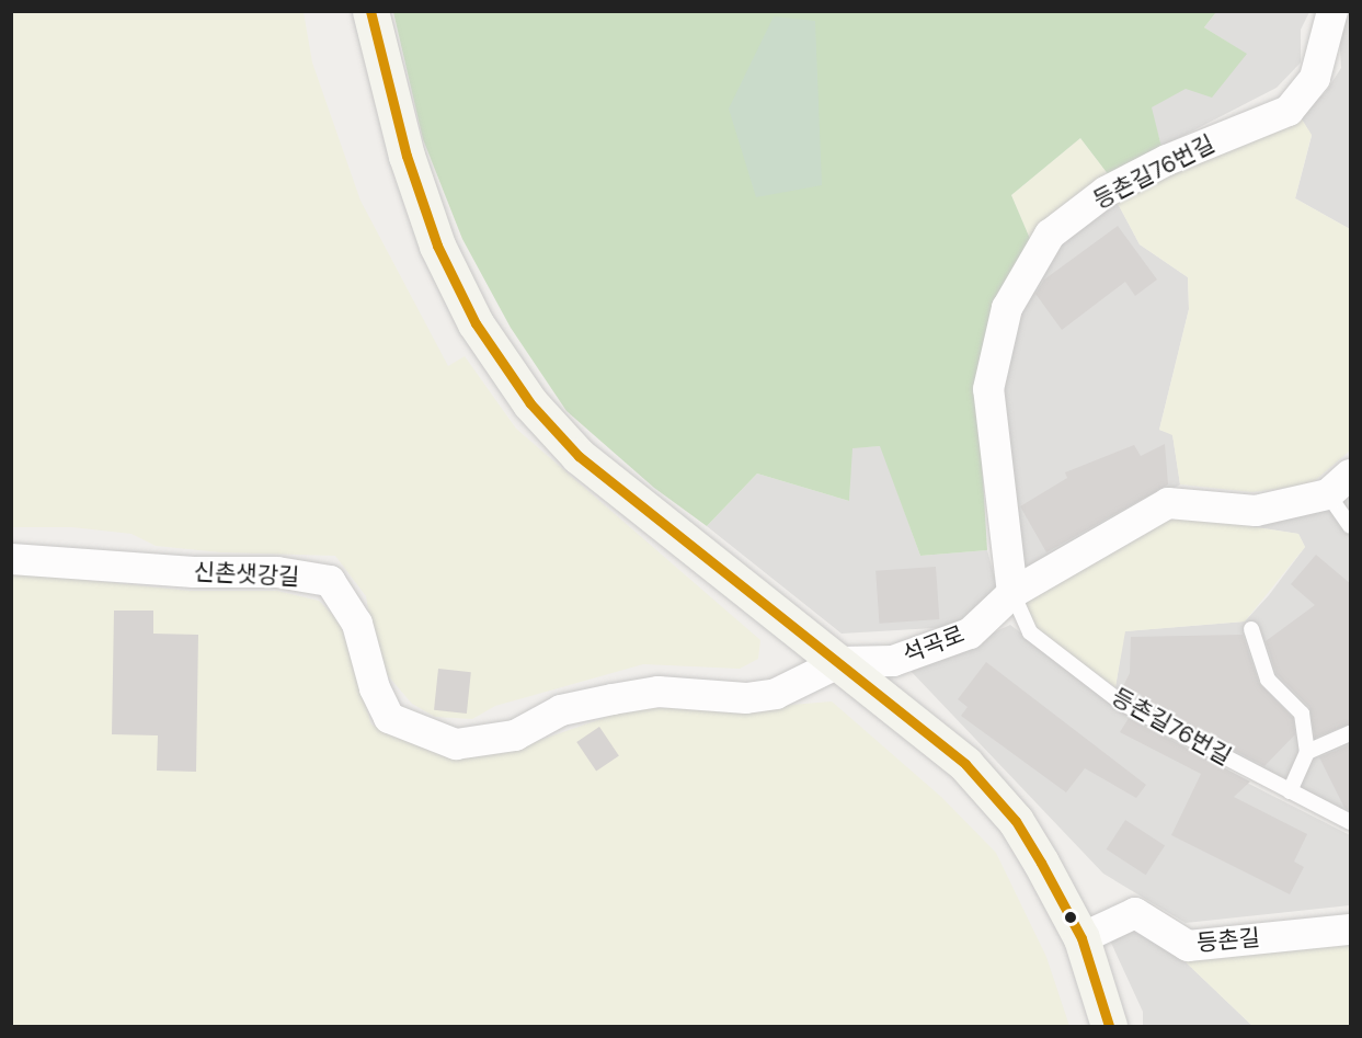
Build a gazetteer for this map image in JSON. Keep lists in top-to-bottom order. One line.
{"streets":{"street":["등촌길76번길","신촌샛강길","석곡로","등촌길"]},"crossings":[["등촌길76번길","석곡로"],["신촌샛강길","석곡로"]]}
